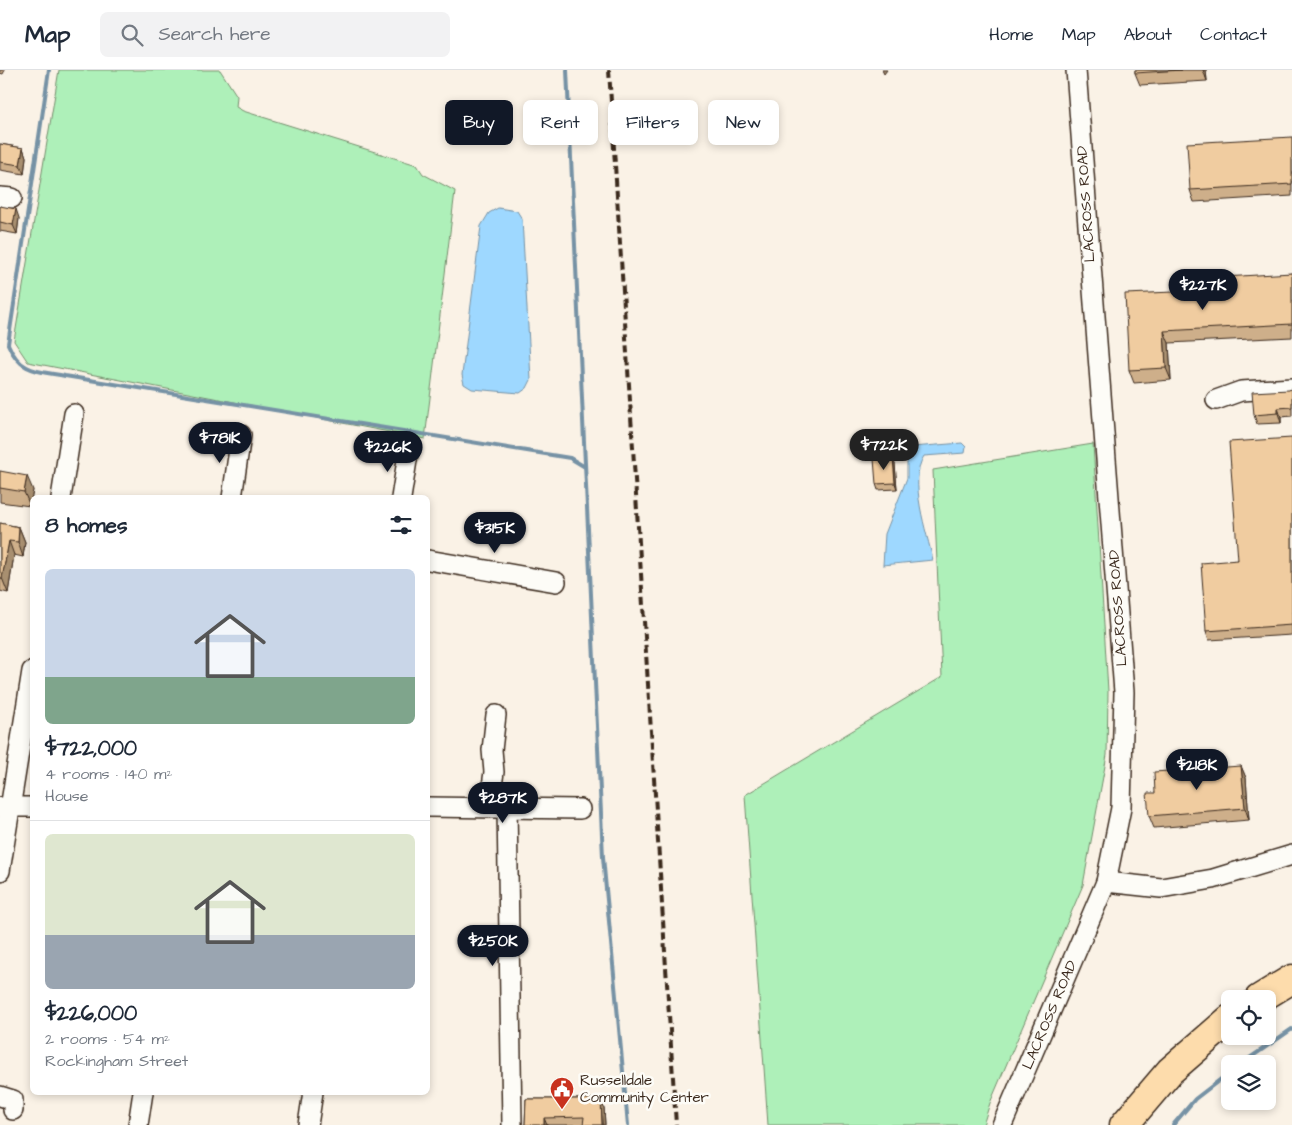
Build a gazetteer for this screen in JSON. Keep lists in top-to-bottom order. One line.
{"streets":{"street":["LACROSS ROAD"]},"places":{"public building":["Russelldale Community Center"]},"page":{"header":"Map","search":"Search here","nav":["Home","Map","About","Contact"],"chip":["Buy","Rent","Filters","New"],"price":["$227K","$781K","$722K","$226K","$315K","$218K","$287K","$250K"],"heading":"8 homes","list":[{"name":"$722,000","note":"4 rooms · 140 m² · House"},{"name":"$226,000","note":"2 rooms · 54 m² · Rockingham Street"}]}}
